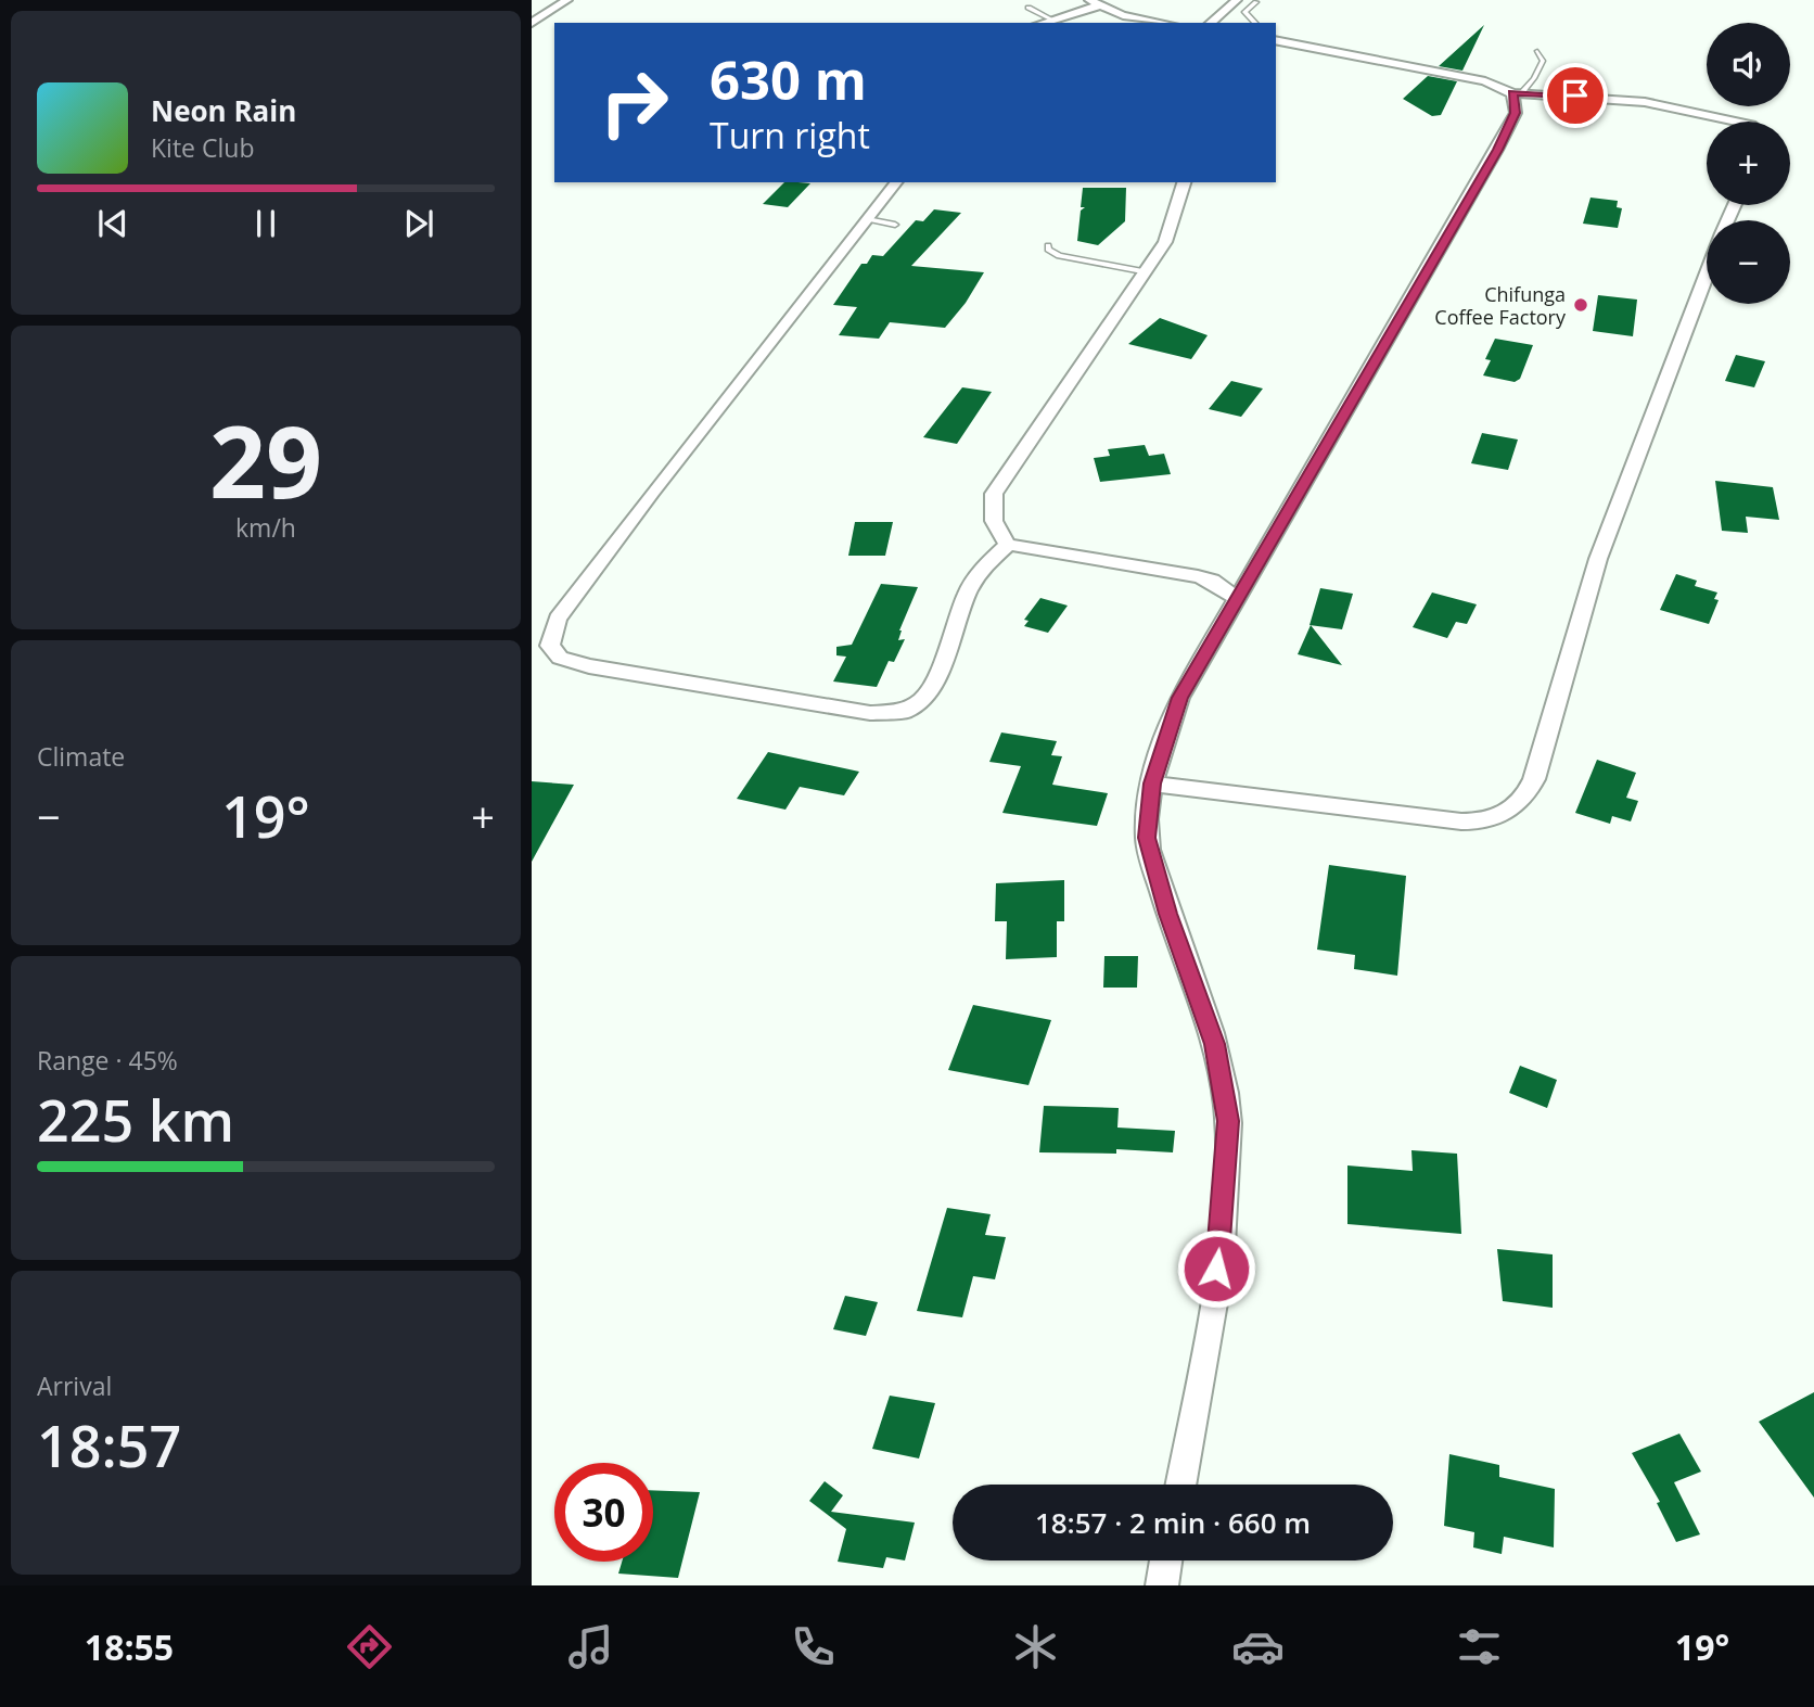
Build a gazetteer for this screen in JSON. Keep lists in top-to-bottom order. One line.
{"places":["Chifunga Coffee Factory"],"page":{"map_buttons":["+","−"],"turn":["630 m","Turn right"],"song":["Neon Rain","Kite Club"],"tile":[["29","km/h"],"Climate",["Range · 45%","225 km"],["Arrival","18:57"]],"heat":["−","19°","+"],"limit":"30","trip":"18:57 · 2 min · 660 m","tabs":["18:55","19°"]}}
